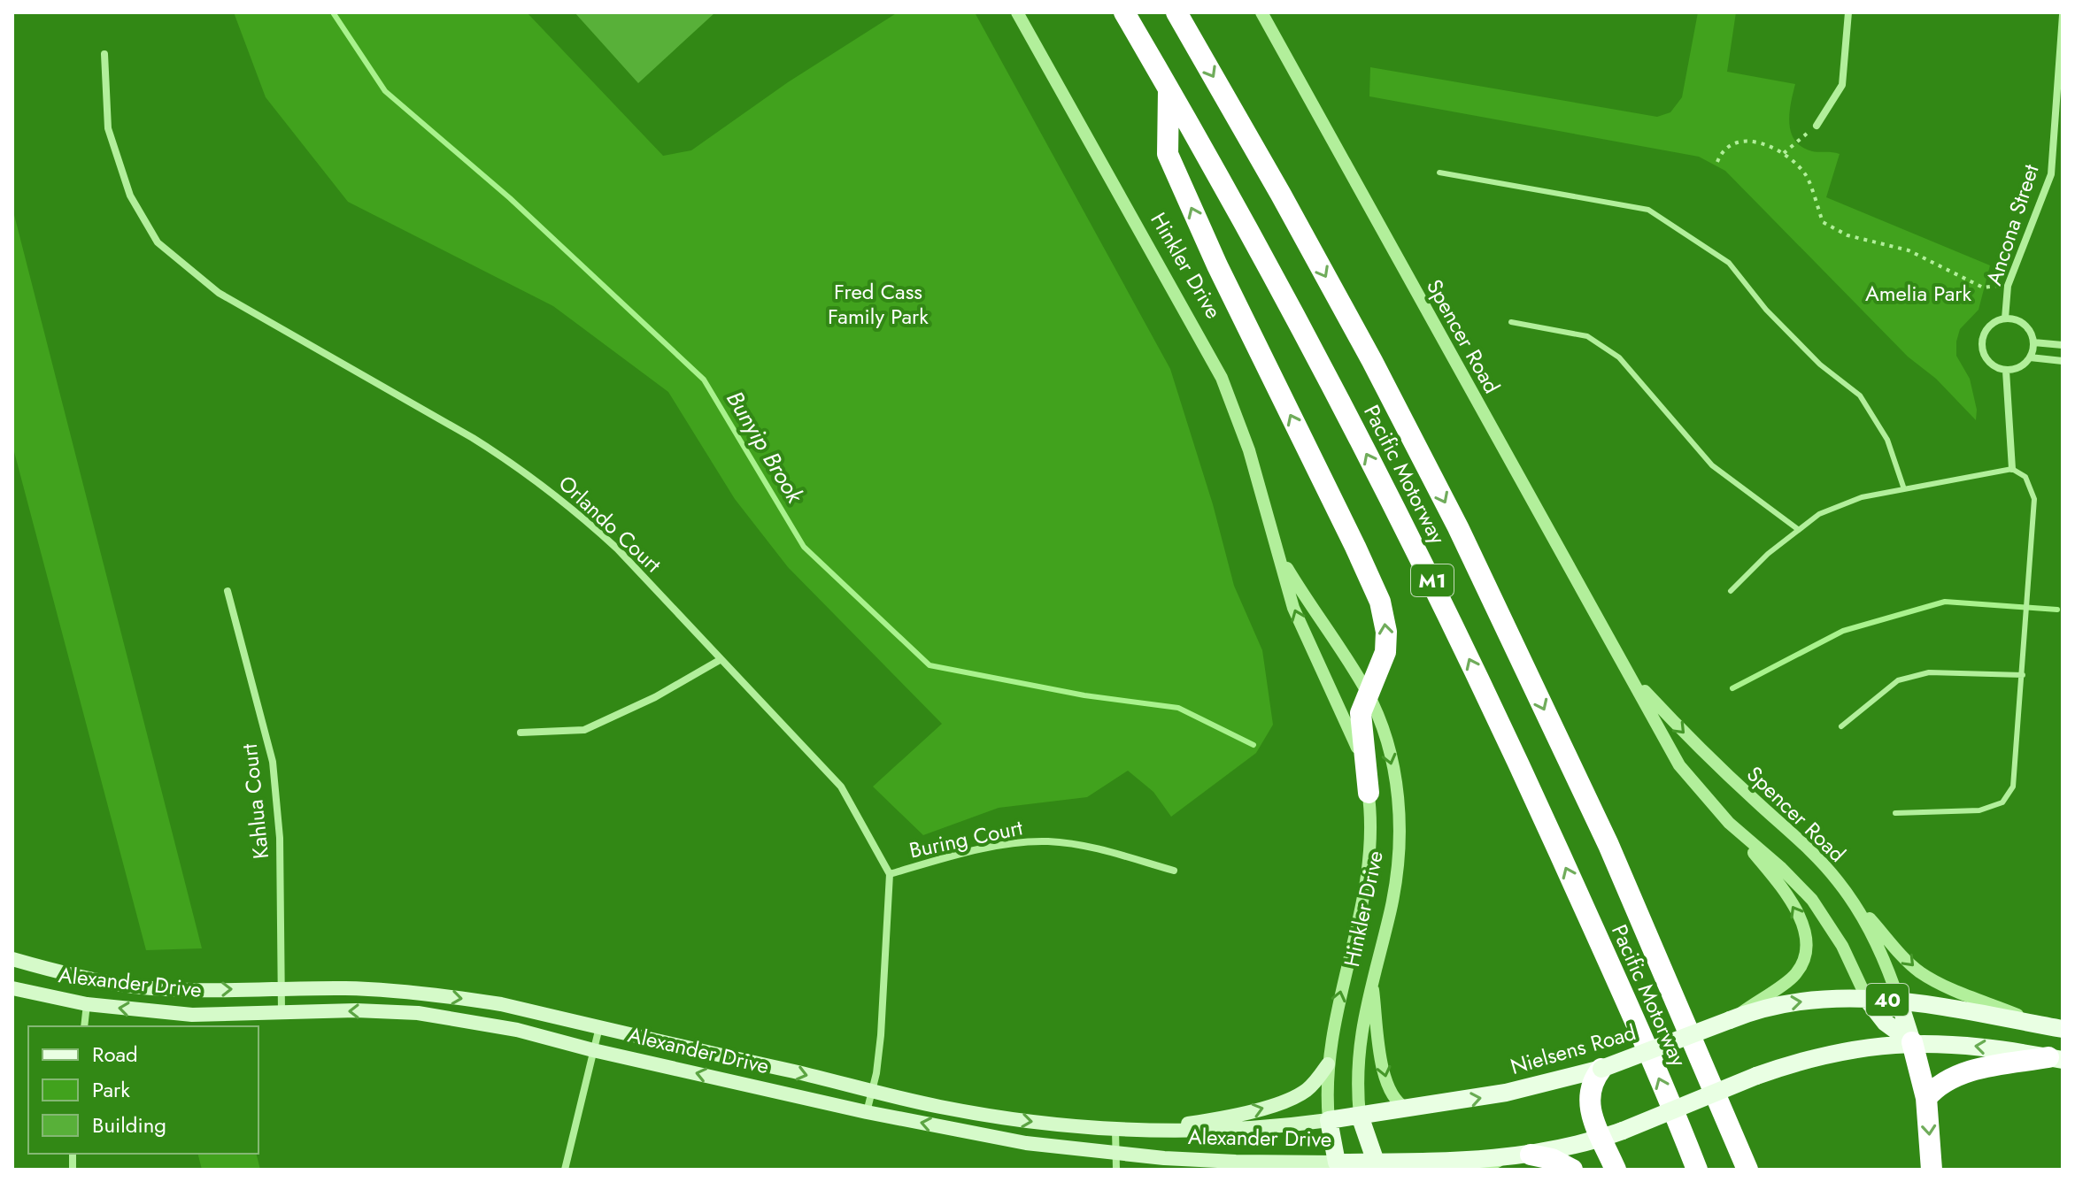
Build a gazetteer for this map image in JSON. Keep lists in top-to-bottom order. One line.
{"streets":{"highway":["Pacific Motorway","M1"],"main road":["Hinkler Drive","Alexander Drive","40","Nielsens Road"],"street":["Ancona Street","Spencer Road","Orlando Court","Kahlua Court","Buring Court"]},"crossings":[["Hinkler Drive","Alexander Drive"],["Hinkler Drive","40"],["Hinkler Drive","Nielsens Road"],["Spencer Road","Nielsens Road"],["Orlando Court","Buring Court"],["Kahlua Court","Alexander Drive"],["Alexander Drive","40"],["40","Nielsens Road"]],"water":["Bunyip Brook"],"parks":["Fred Cass Family Park","Amelia Park"],"legend":["Road","Park","Building"]}
